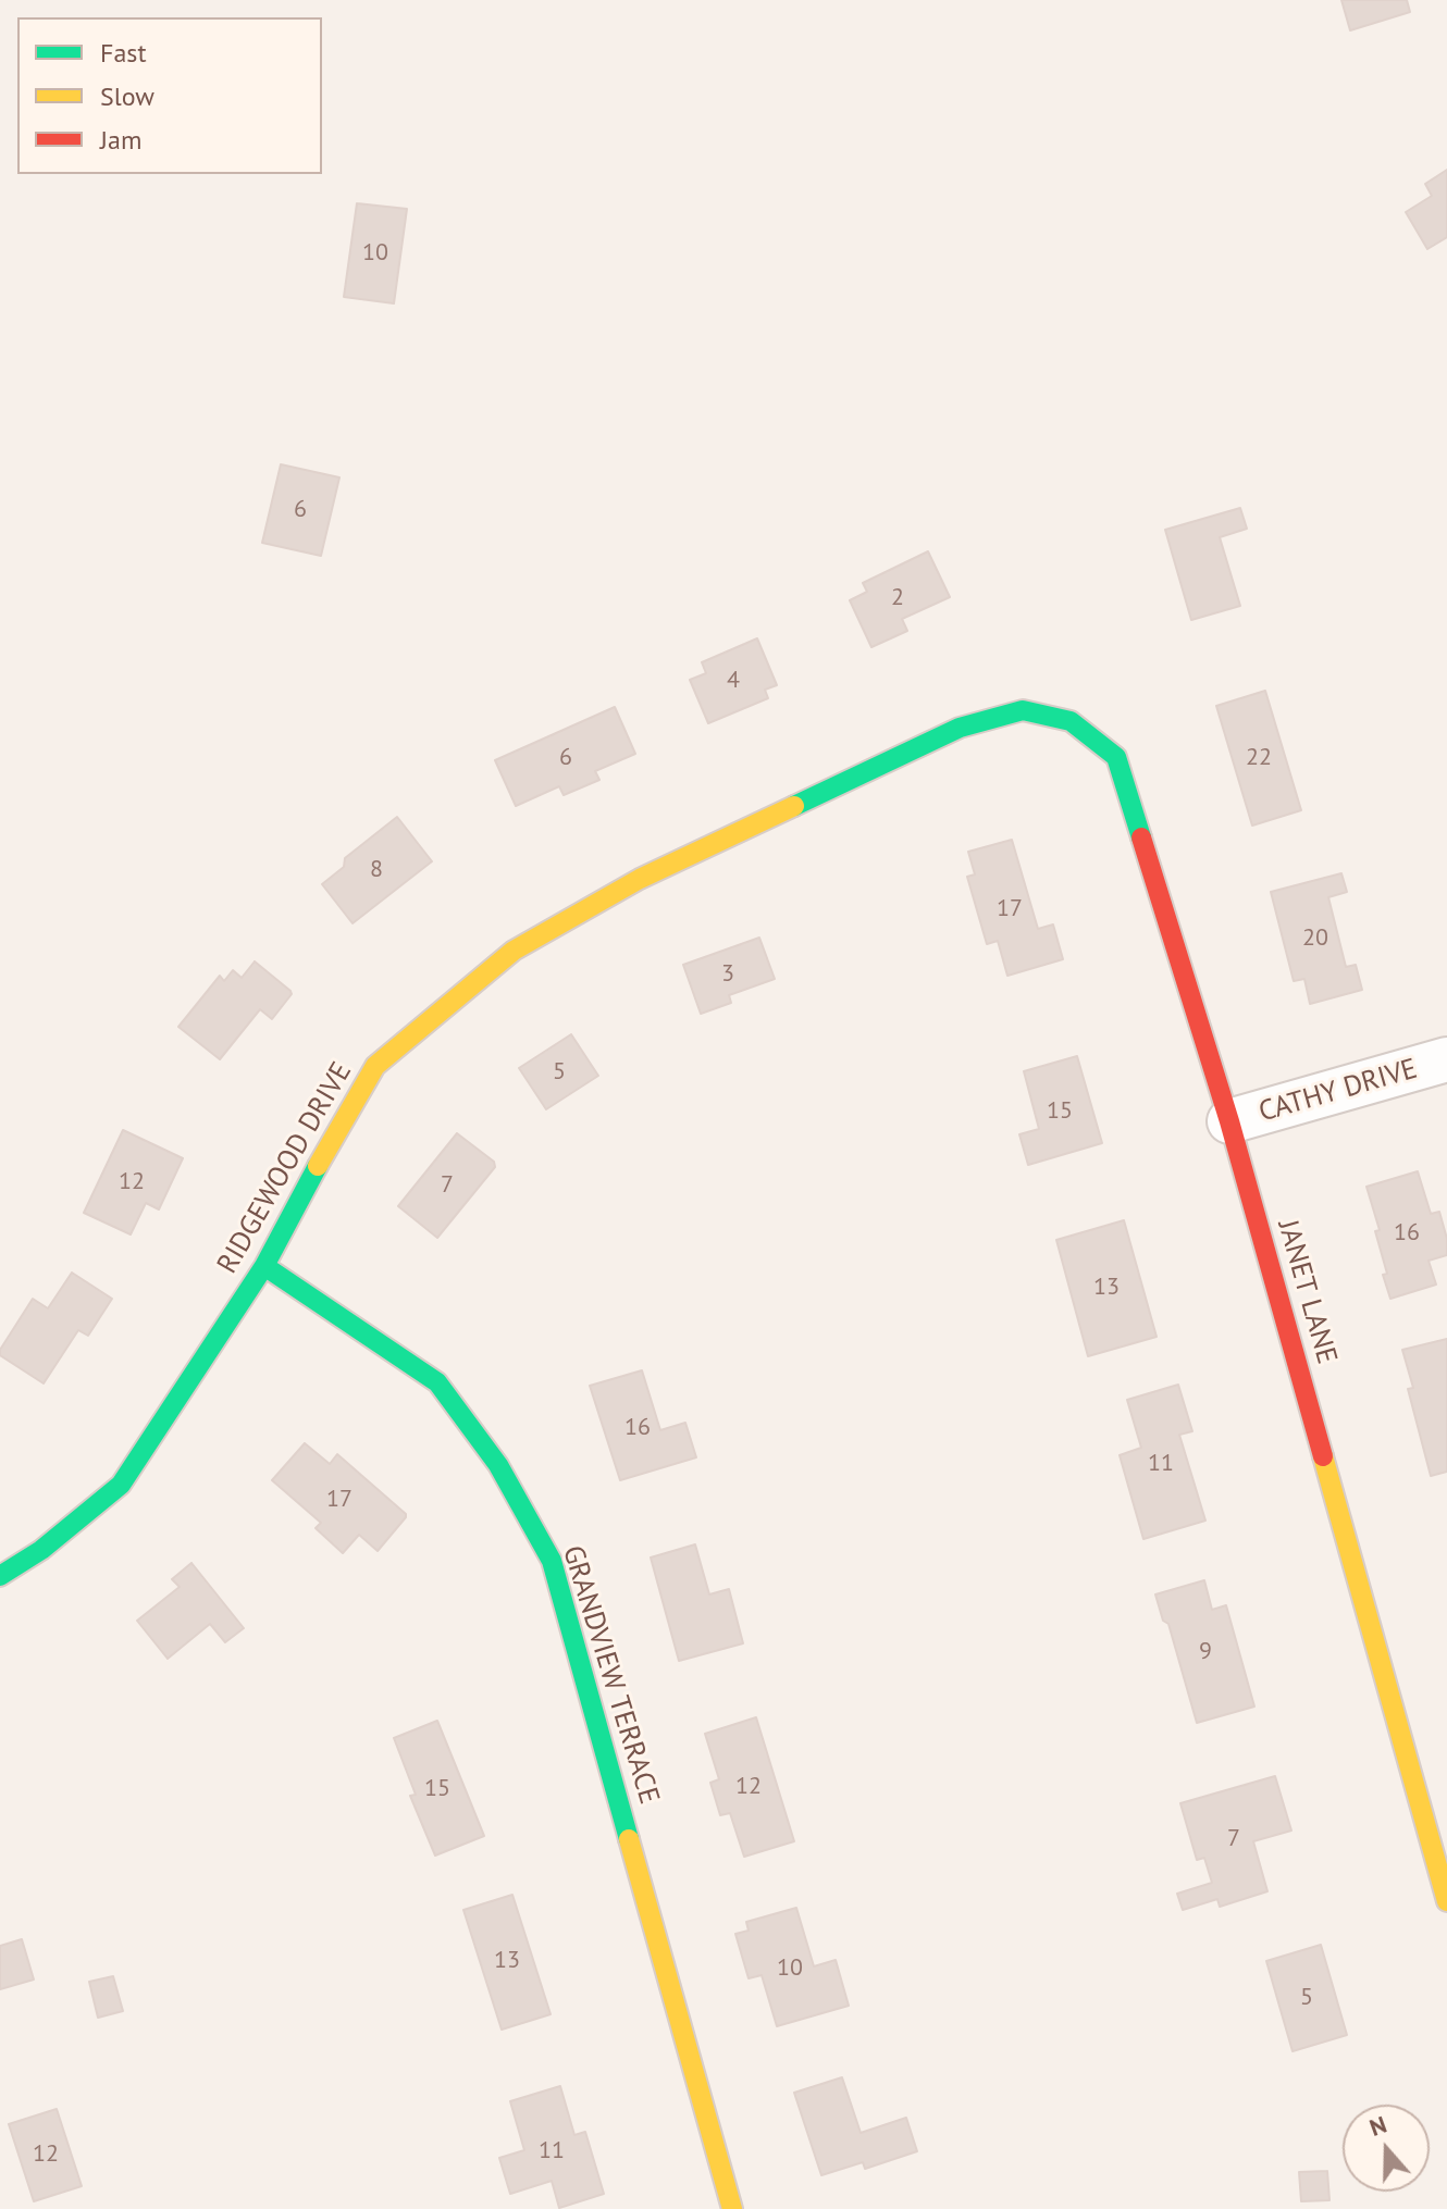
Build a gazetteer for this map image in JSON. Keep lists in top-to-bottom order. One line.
{"streets":{"street":["CATHY DRIVE","RIDGEWOOD DRIVE","JANET LANE","GRANDVIEW TERRACE"]},"crossings":[["CATHY DRIVE","JANET LANE"],["RIDGEWOOD DRIVE","JANET LANE"],["RIDGEWOOD DRIVE","GRANDVIEW TERRACE"]],"house_numbers":["10","6","2","4","6","22","8","17","20","3","5","15","12","7","16","13","16","11","17","9","12","15","7","13","10","5","11","12"],"legend":["Fast","Slow","Jam"],"north":"top"}
